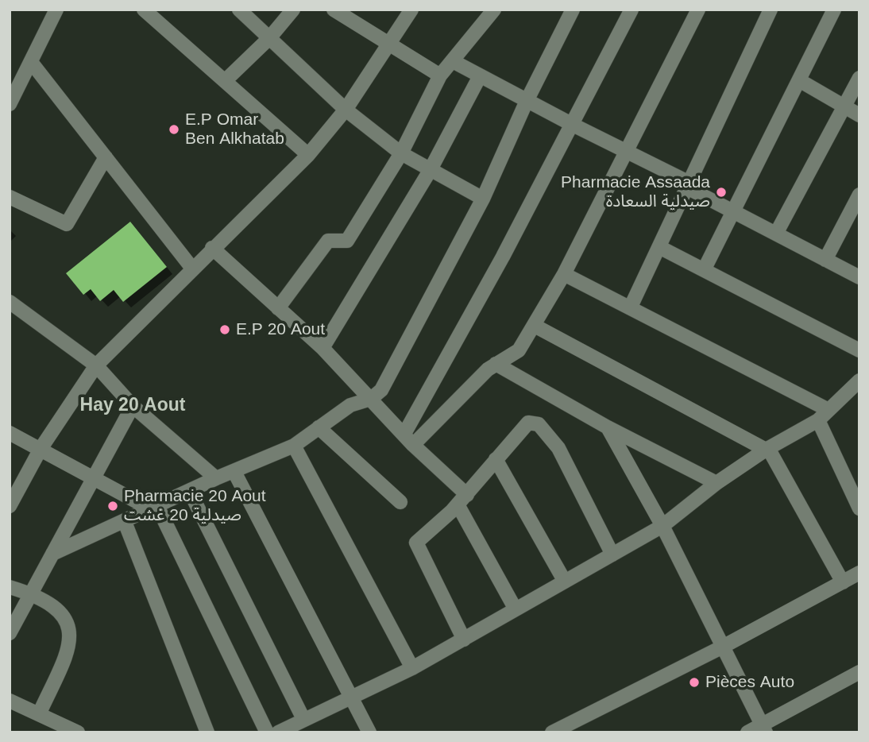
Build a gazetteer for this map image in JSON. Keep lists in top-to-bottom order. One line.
{"districts":["Hay 20 Aout"],"places":["E.P Omar Ben Alkhatab","Pharmacie Assaada صيدلية السعادة","E.P 20 Aout","Pharmacie 20 Aout صيدلية 20 غشت","Pièces Auto"]}
